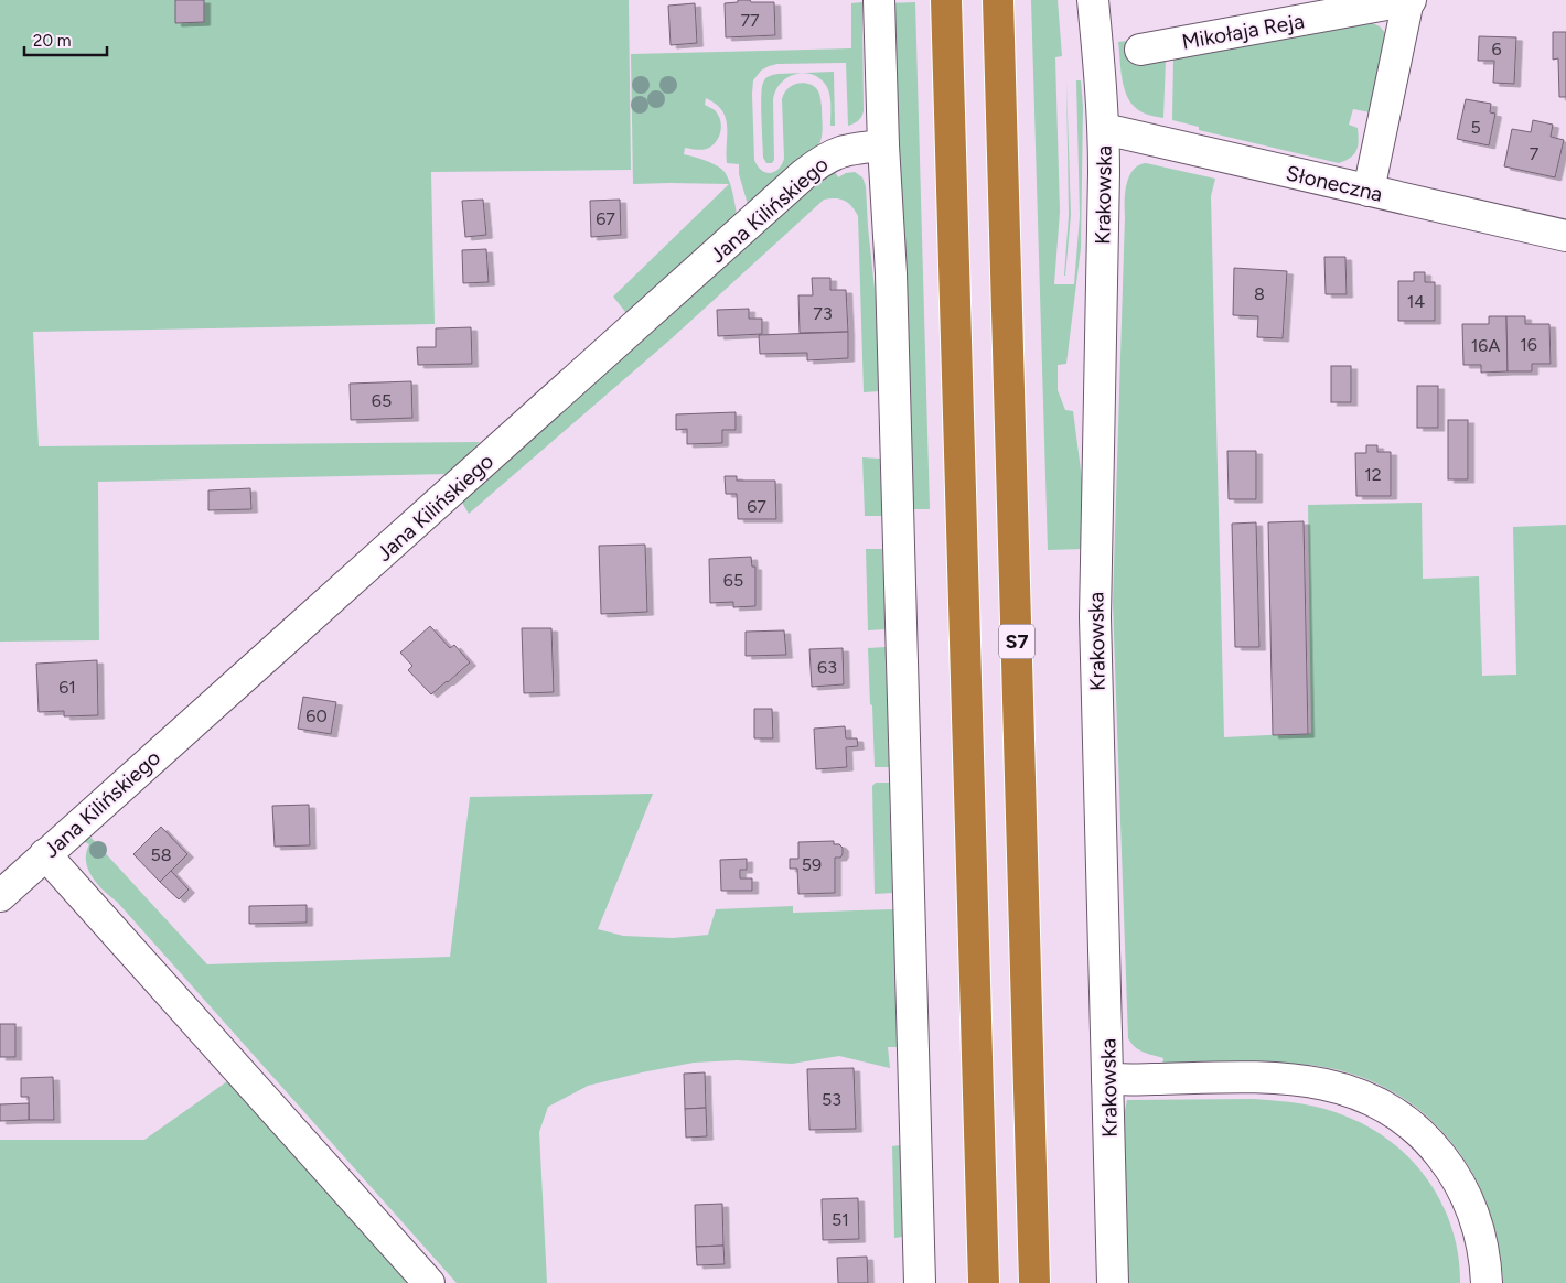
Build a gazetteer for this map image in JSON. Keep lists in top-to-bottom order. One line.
{"streets":{"highway":["S7"],"street":["Mikołaja Reja","Słoneczna","Krakowska","Jana Kilińskiego"]},"crossings":[["Słoneczna","Krakowska"]],"house_numbers":["77","6","5","7","67","8","14","73","16","16A","65","12","67","65","63","61","60","58","59","53","51"],"scale_bar":"20 m"}
